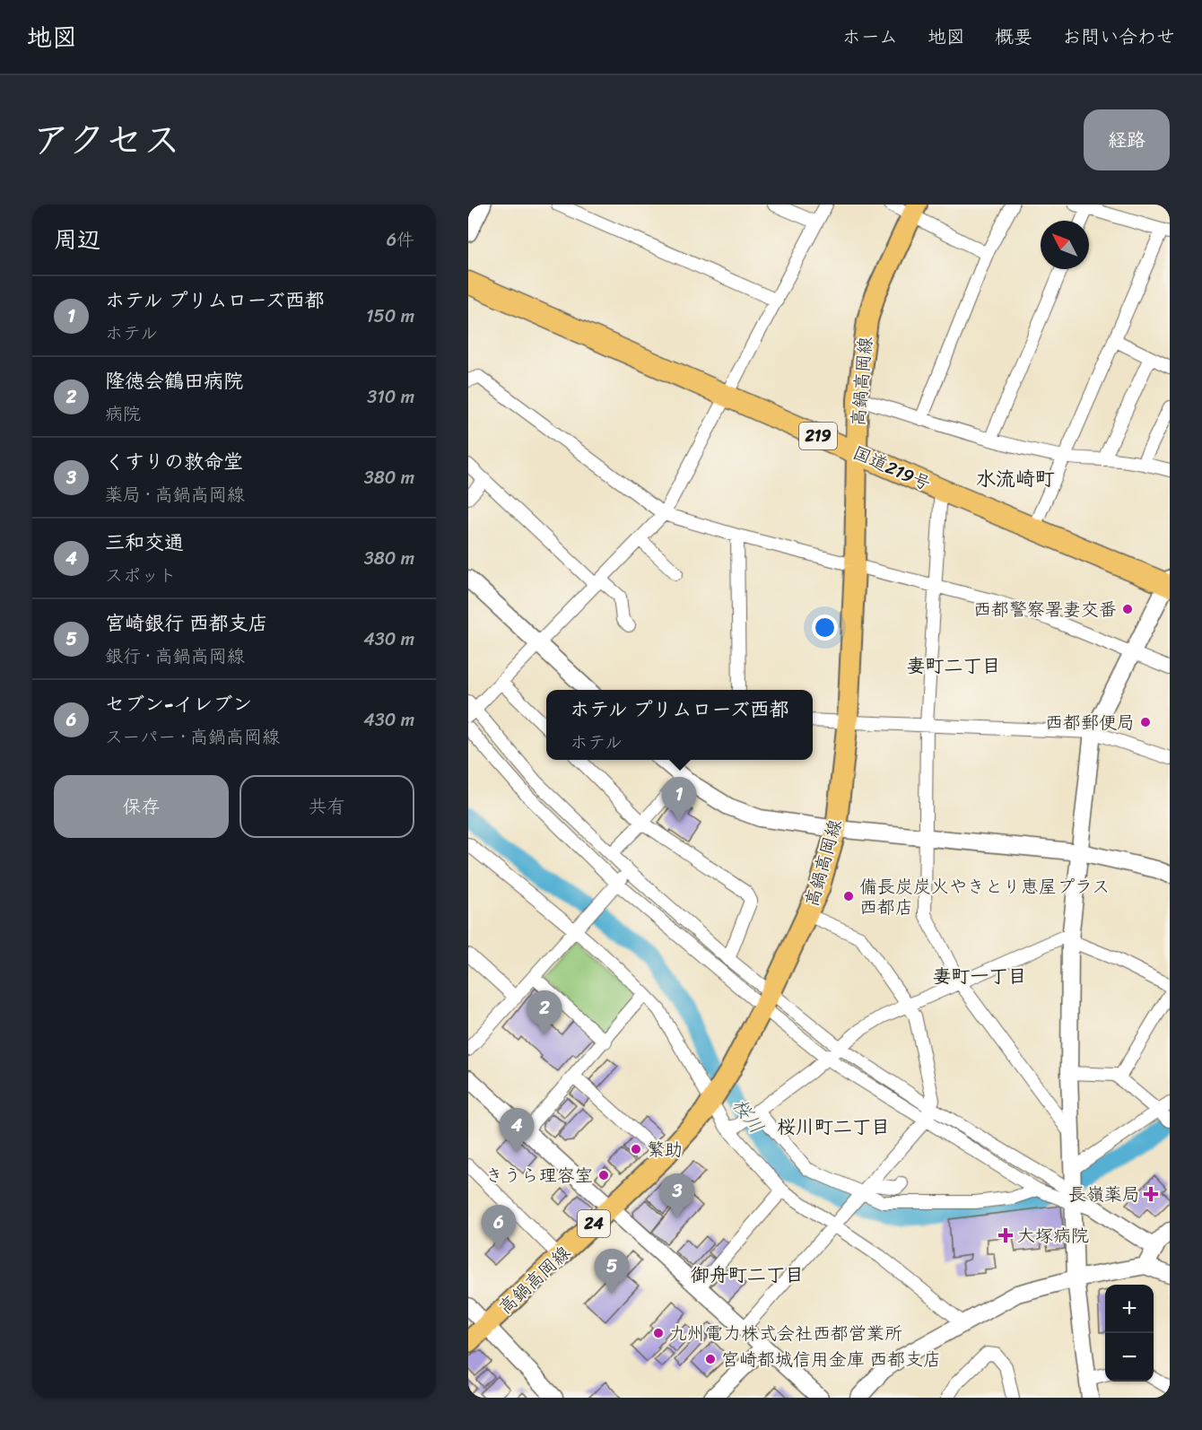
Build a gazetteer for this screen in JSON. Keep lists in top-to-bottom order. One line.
{"streets":{"highway":["219","国道219号"],"main road":["高鍋高岡線","24"]},"crossings":[["高鍋高岡線","国道219号"]],"districts":["水流崎町","妻町二丁目","妻町一丁目","桜川町二丁目","御舟町二丁目"],"water":["桜川"],"places":{"other":["西都警察署妻交番","西都郵便局","備長炭炭火やきとり恵屋プラス 西都店","繁助","きうら理容室","九州電力株式会社西都営業所","宮崎都城信用金庫 西都支店"],"health":["長嶺薬局","大塚病院"]},"north":"top left","page":{"header":"地図","nav":["ホーム","地図","概要","お問い合わせ"],"title":"アクセス","buttons":["経路",["保存","共有"]],"heading":["周辺","6件"],"list":[{"mark":"1","name":"ホテル プリムローズ西都","note":"ホテル","value":"150 m"},{"mark":"2","name":"隆徳会鶴田病院","note":"病院","value":"310 m"},{"mark":"3","name":"くすりの救命堂","note":"薬局 · 高鍋高岡線","value":"380 m"},{"mark":"4","name":"三和交通","note":"スポット","value":"380 m"},{"mark":"5","name":"宮崎銀行 西都支店","note":"銀行 · 高鍋高岡線","value":"430 m"},{"mark":"6","name":"セブン-イレブン","note":"スーパー · 高鍋高岡線","value":"430 m"}],"popup":["ホテル プリムローズ西都","ホテル"],"pins":["1","2","4","3","6","5"],"map_buttons":["+","−"]}}
